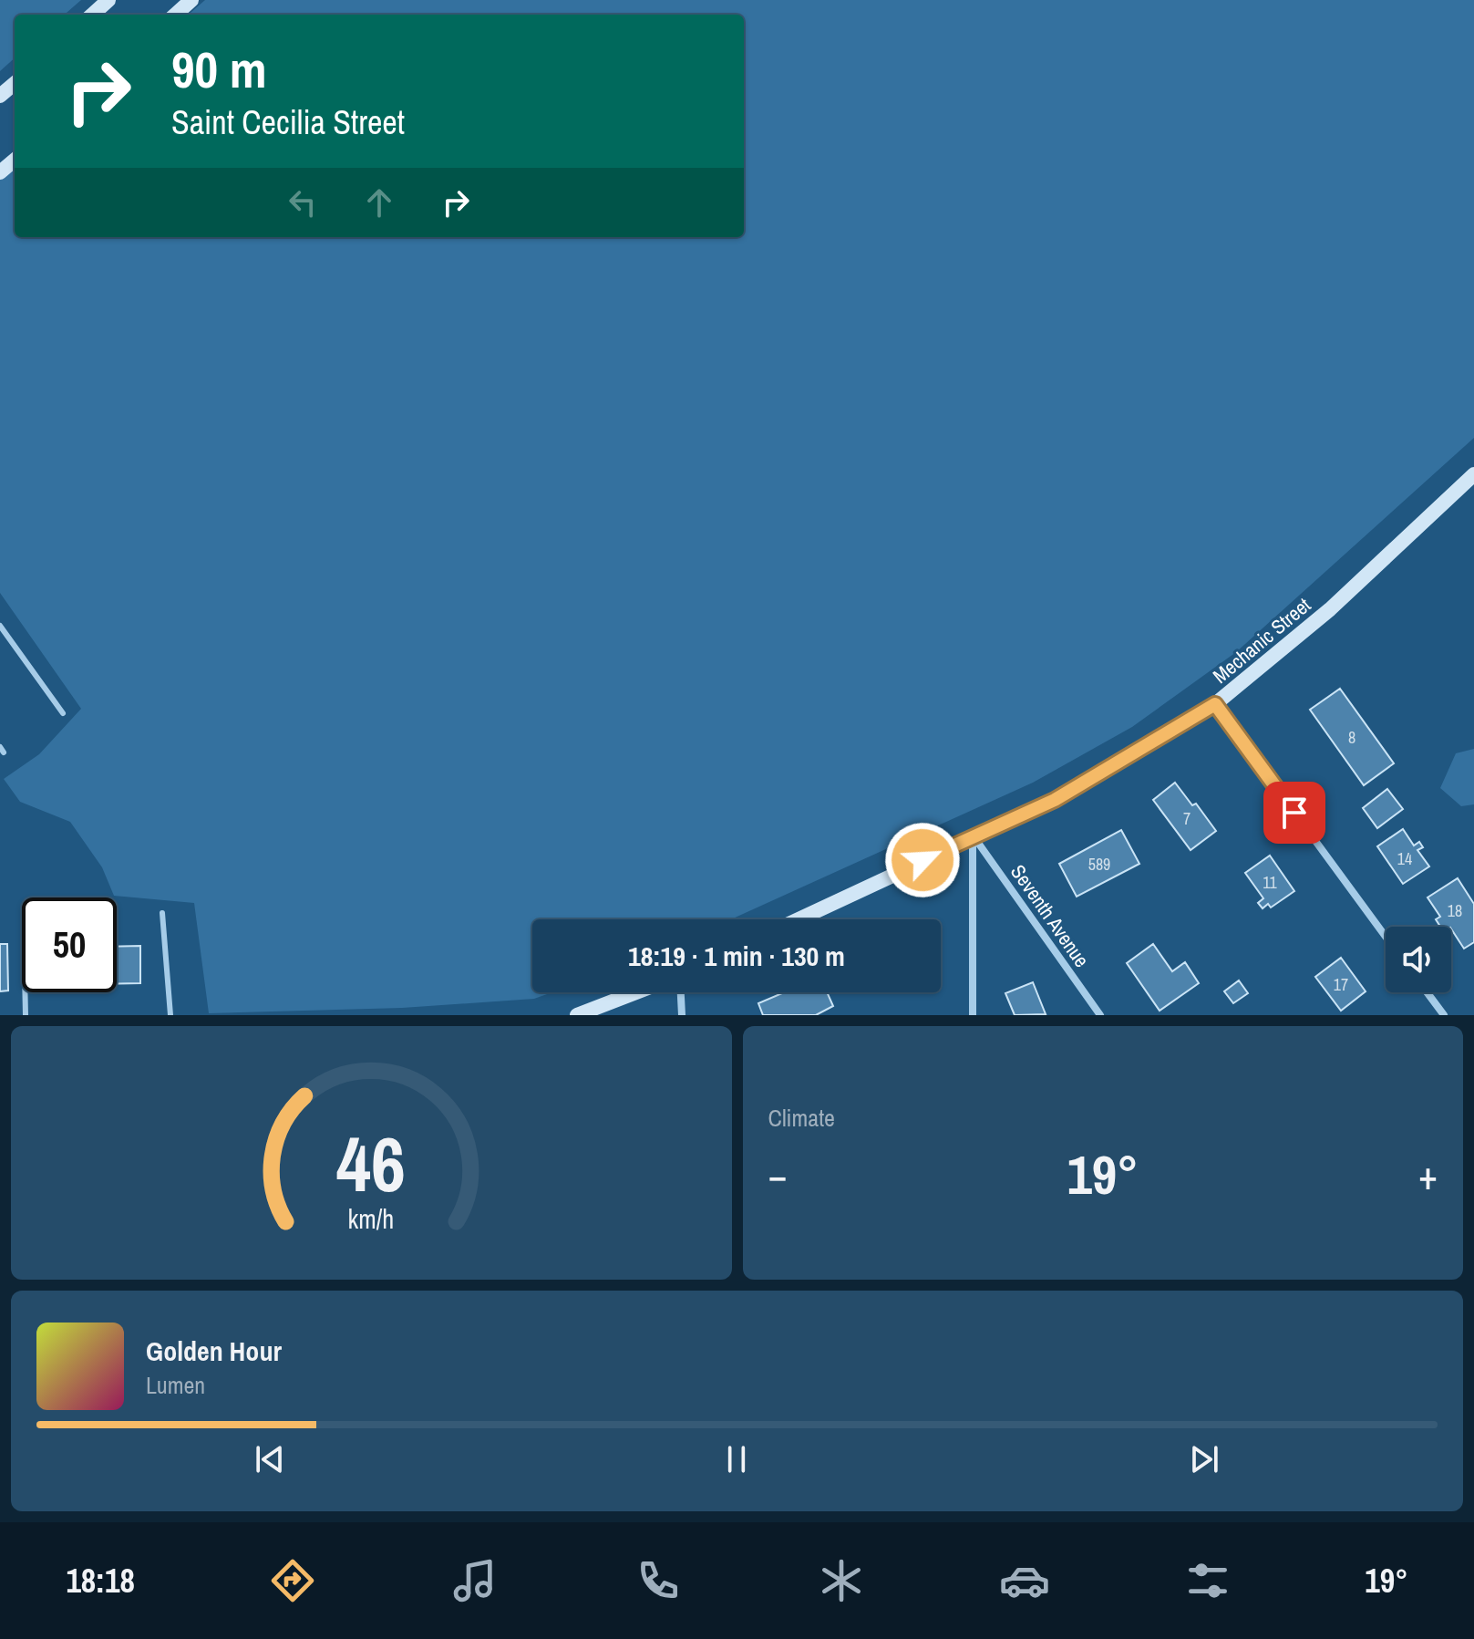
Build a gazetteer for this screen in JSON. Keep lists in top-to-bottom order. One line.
{"streets":{"main road":["Mechanic Street"],"street":["Seventh Avenue"]},"crossings":[["Mechanic Street","Seventh Avenue"]],"house_numbers":["8","7","14","589","11","18","17"],"page":{"turn":["90 m","Saint Cecilia Street"],"limit":"50","trip":"18:19 · 1 min · 130 m","tile":"Climate","heat":["−","19°","+"],"song":["Golden Hour","Lumen"],"tabs":["18:18","19°"],"gauge":["46","km/h"]}}
